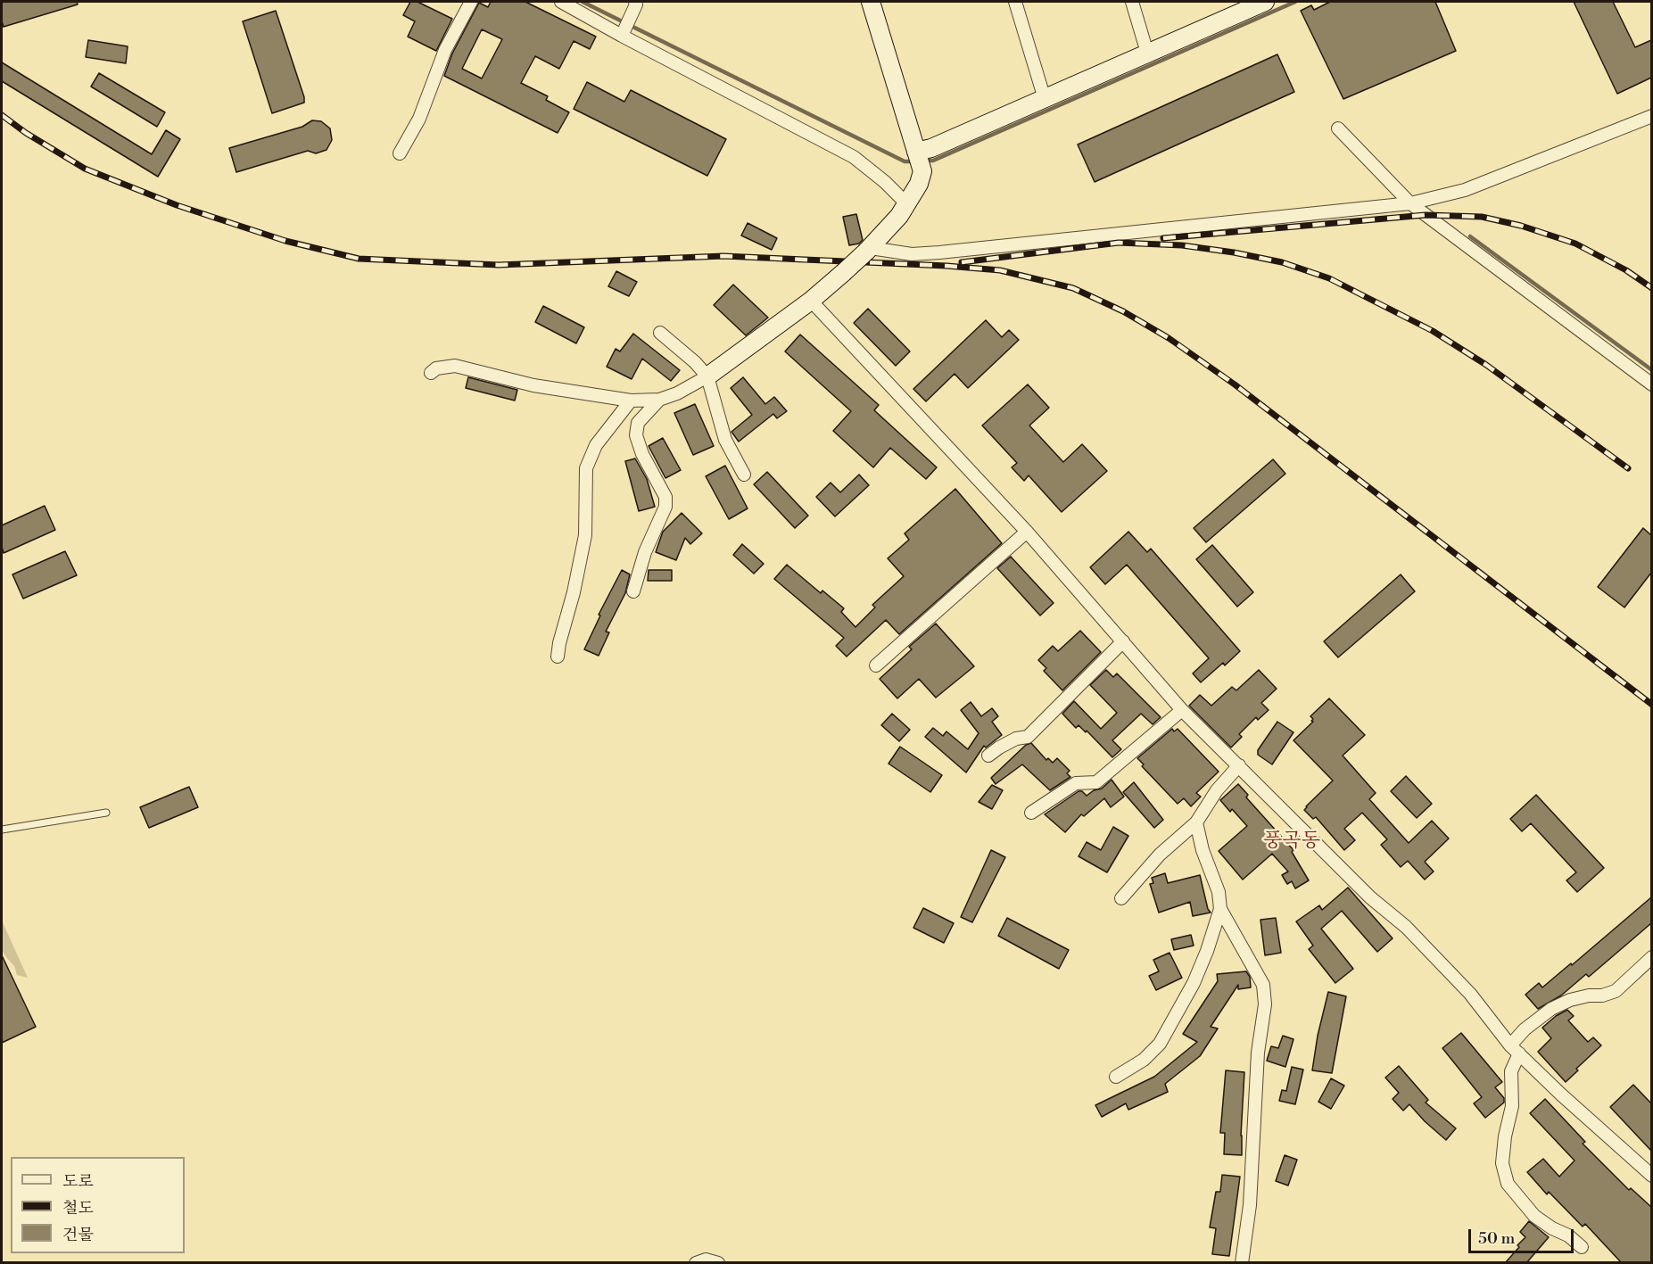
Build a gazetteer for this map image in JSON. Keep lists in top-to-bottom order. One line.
{"districts":["풍곡동"],"legend":["도로","철도","건물"],"scale_bar":"50 m"}
